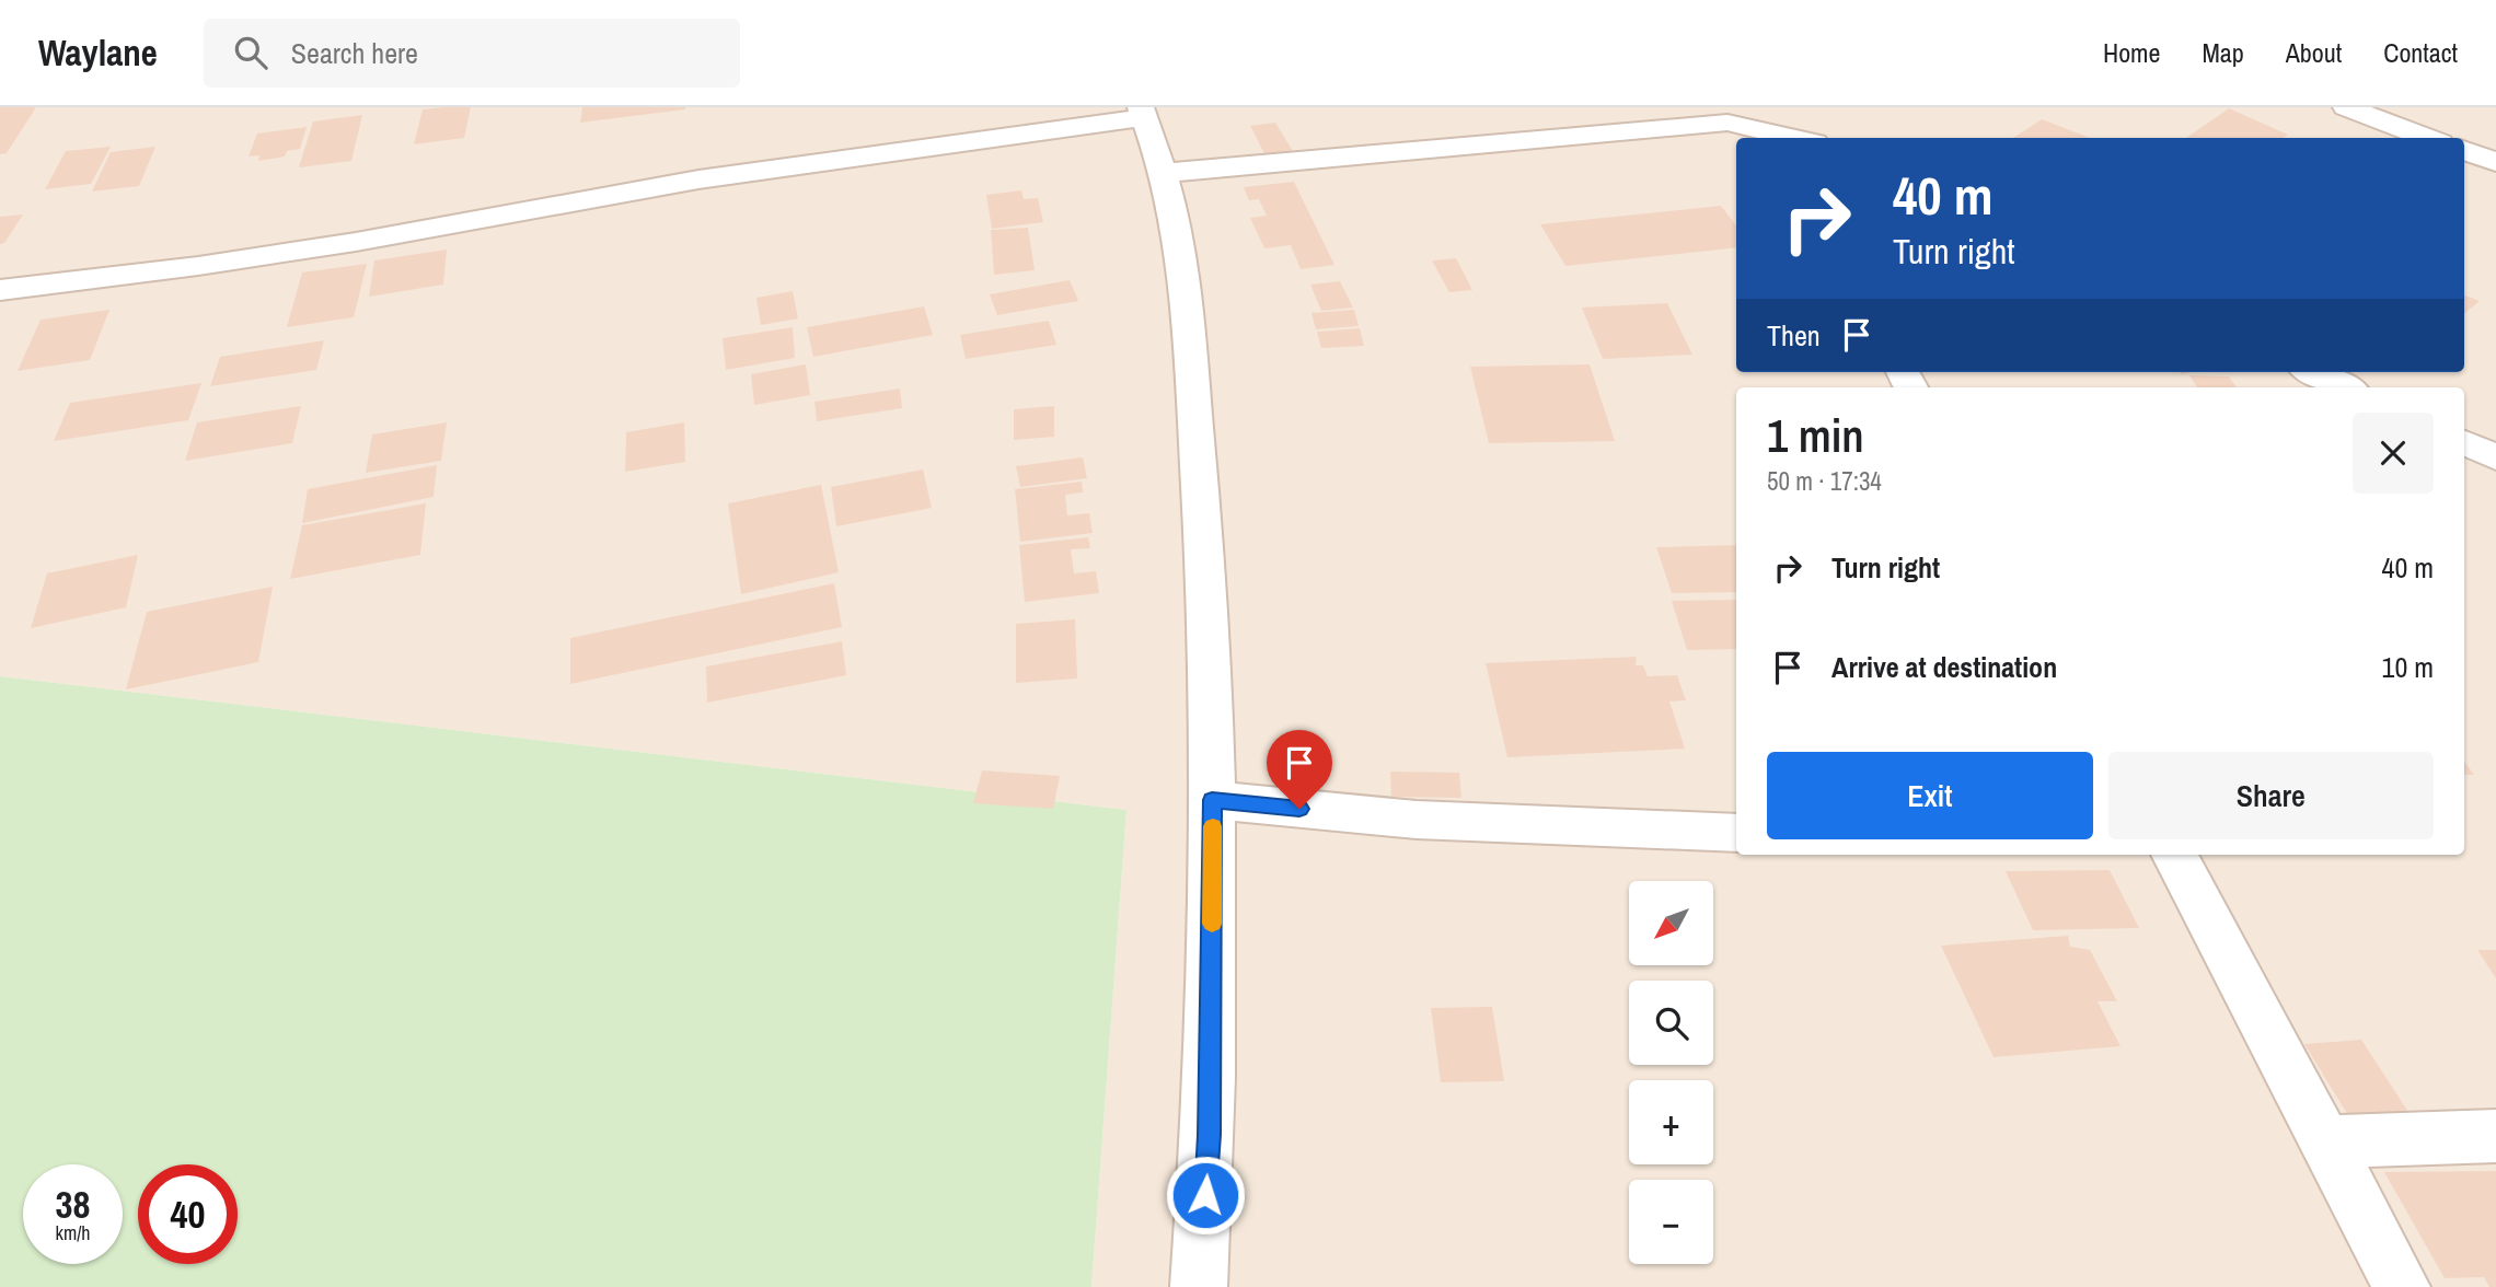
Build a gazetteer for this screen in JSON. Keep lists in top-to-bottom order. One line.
{"north":"bottom left","page":{"header":"Waylane","search":"Search here","nav":["Home","Map","About","Contact"],"turn":["40 m","Turn right"],"then":"Then","heading":["1 min","50 m · 17:34"],"list":[{"name":"Turn right","value":"40 m"},{"name":"Arrive at destination","value":"10 m"}],"buttons":["Exit","Share"],"map_buttons":["+","−"],"speed":"38 km/h","limit":"40"}}
